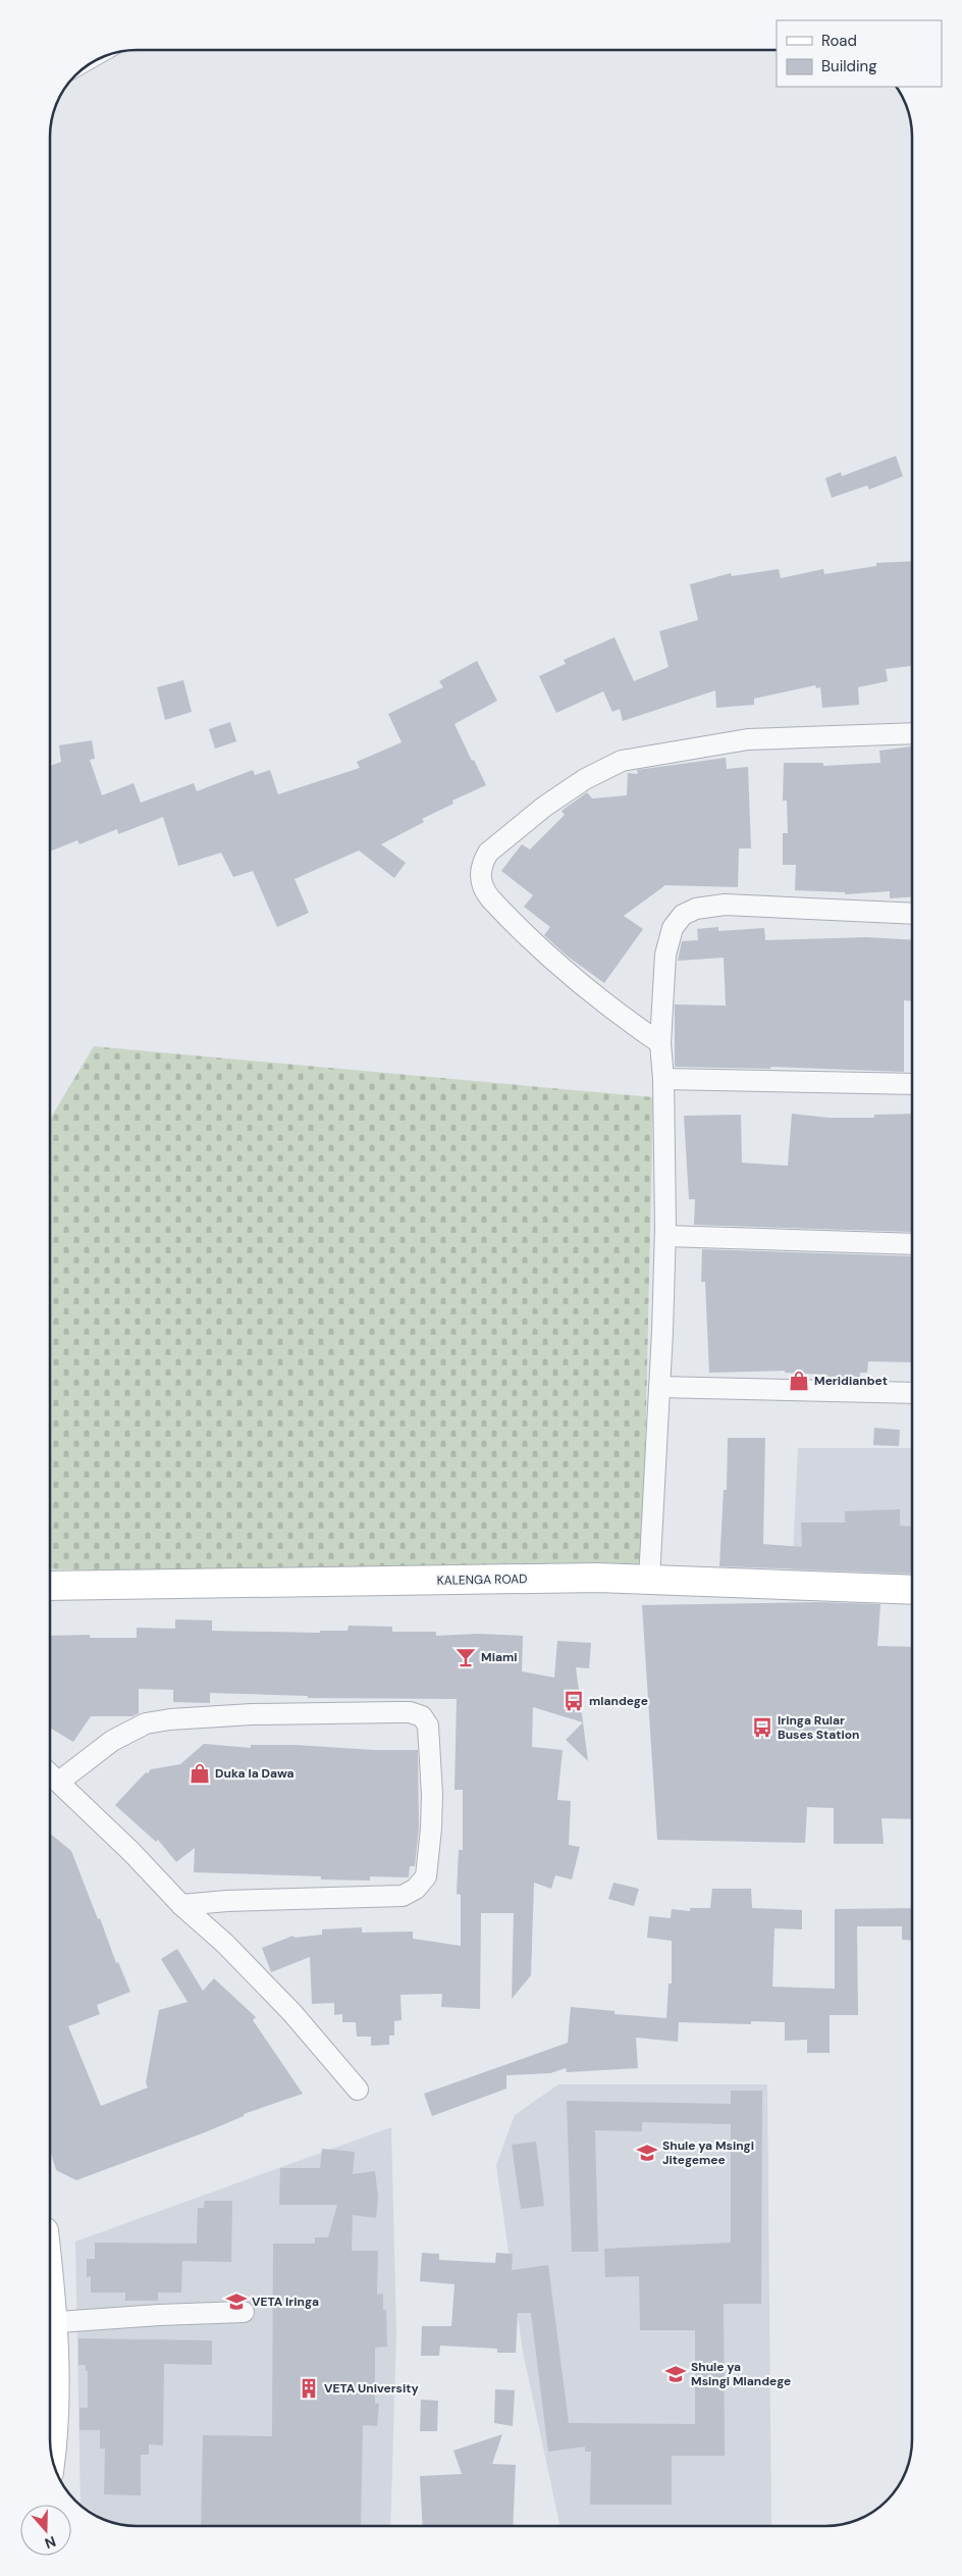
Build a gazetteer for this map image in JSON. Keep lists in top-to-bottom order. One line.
{"streets":{"main road":["KALENGA ROAD"]},"places":{"shop":["Meridianbet","Duka la Dawa"],"bar":["Miami"],"bus stop":["mlandege","Iringa Rular Buses Station"],"school or university":["Shule ya Msingi Jitegemee","VETA Iringa","Shule ya Msingi Mlandege"],"building":["VETA University"]},"legend":["Road","Building"],"north":"bottom"}
